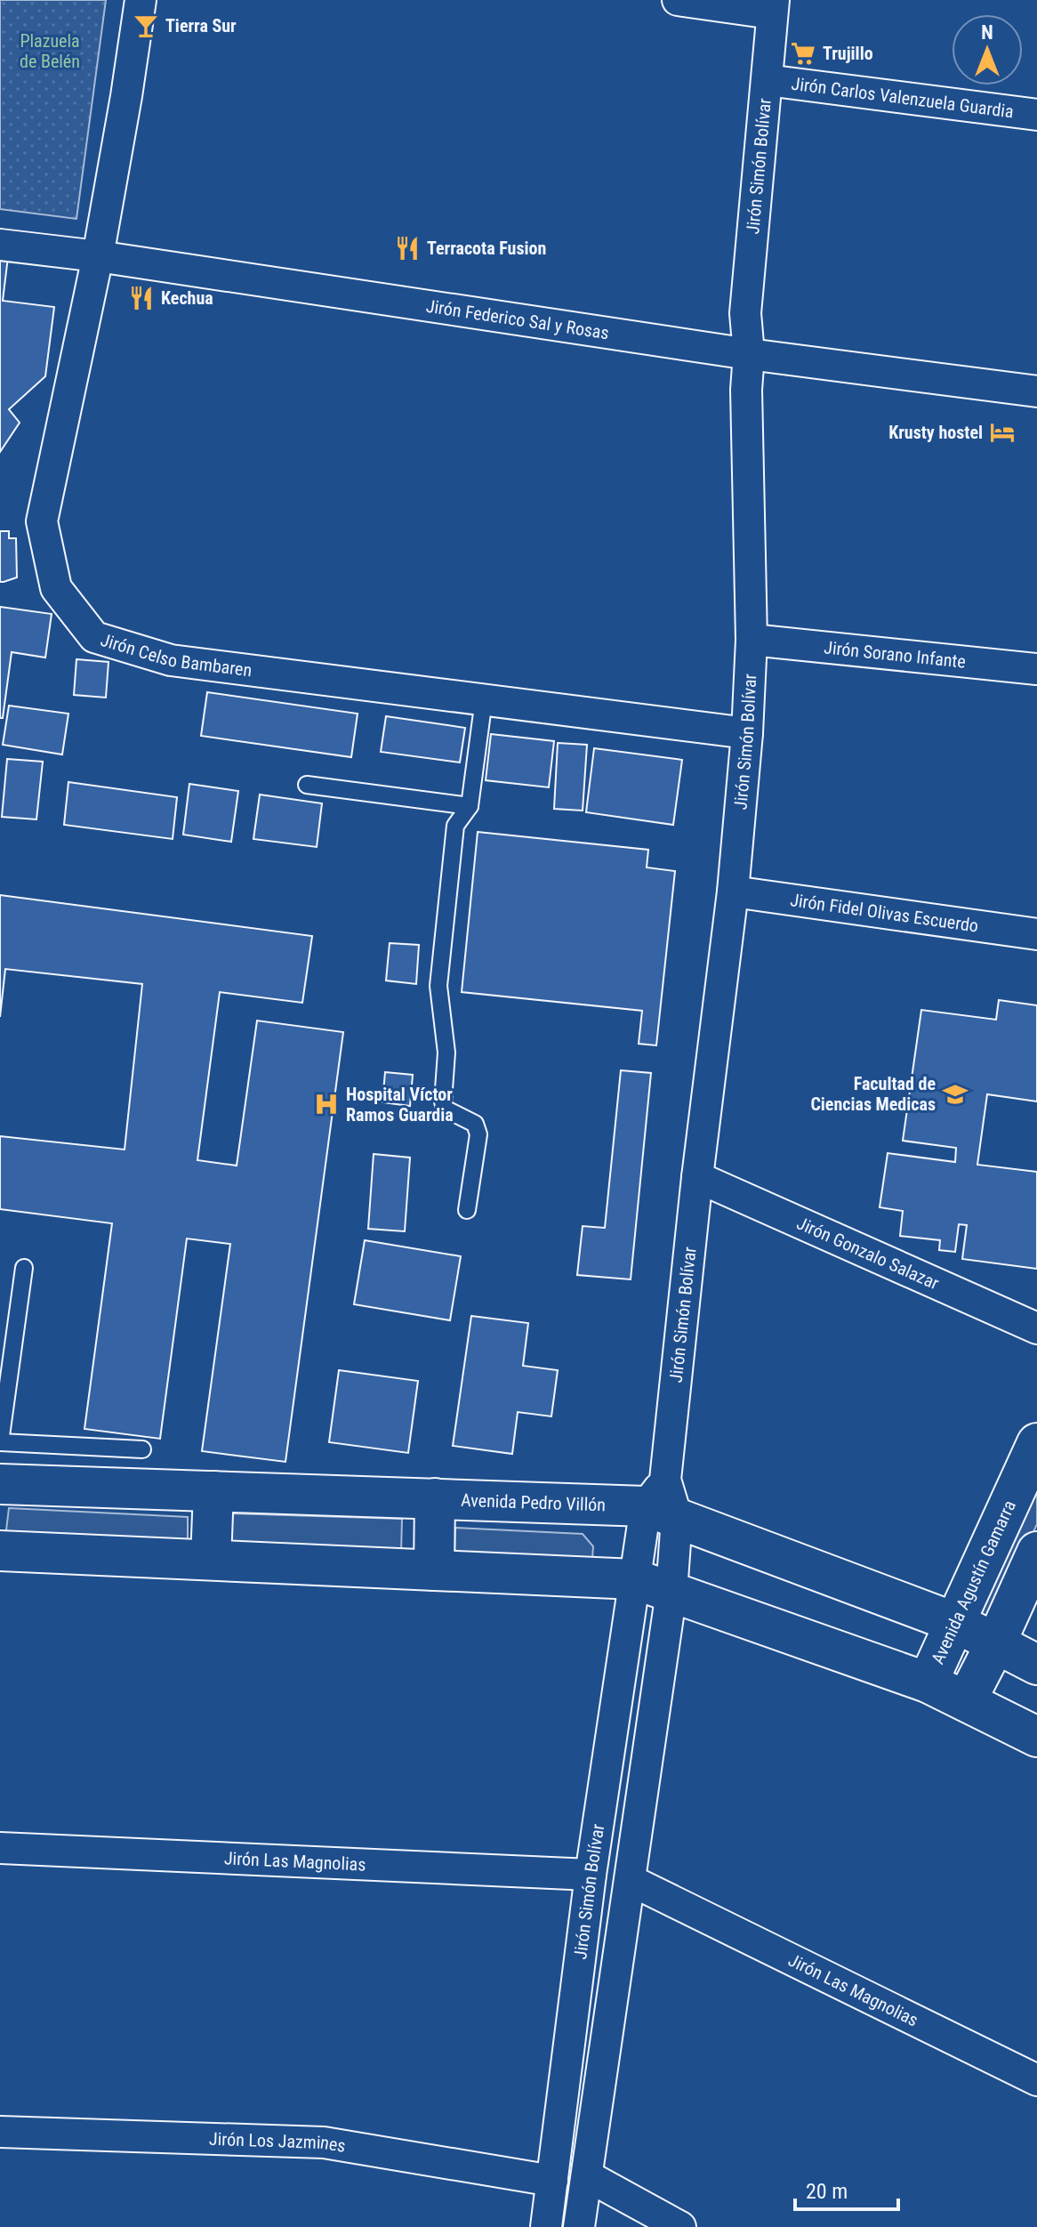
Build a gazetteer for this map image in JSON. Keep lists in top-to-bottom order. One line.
{"streets":{"main road":["Avenida Pedro Villón","Avenida Agustín Gamarra"],"street":["Jirón Carlos Valenzuela Guardia","Jirón Simón Bolívar","Jirón Federico Sal y Rosas","Jirón Celso Bambaren","Jirón Sorano Infante","Jirón Fidel Olivas Escuerdo","Jirón Gonzalo Salazar","Jirón Las Magnolias","Jirón Los Jazmines"]},"crossings":[["Jirón Carlos Valenzuela Guardia","Jirón Simón Bolívar"],["Jirón Simón Bolívar","Jirón Federico Sal y Rosas"],["Jirón Simón Bolívar","Jirón Celso Bambaren"],["Jirón Simón Bolívar","Jirón Sorano Infante"],["Jirón Simón Bolívar","Jirón Fidel Olivas Escuerdo"],["Jirón Simón Bolívar","Jirón Gonzalo Salazar"],["Jirón Simón Bolívar","Avenida Pedro Villón"],["Jirón Simón Bolívar","Jirón Las Magnolias"],["Jirón Simón Bolívar","Jirón Los Jazmines"],["Jirón Federico Sal y Rosas","Jirón Celso Bambaren"],["Avenida Pedro Villón","Avenida Agustín Gamarra"]],"parks":["Plazuela de Belén"],"places":{"bar":["Tierra Sur"],"supermarket":["Trujillo"],"restaurant":["Terracota Fusion","Kechua"],"hotel":["Krusty hostel"],"school or university":["Facultad de Ciencias Medicas"],"hospital":["Hospital Víctor Ramos Guardia"]},"scale_bar":"20 m","north":"top"}
